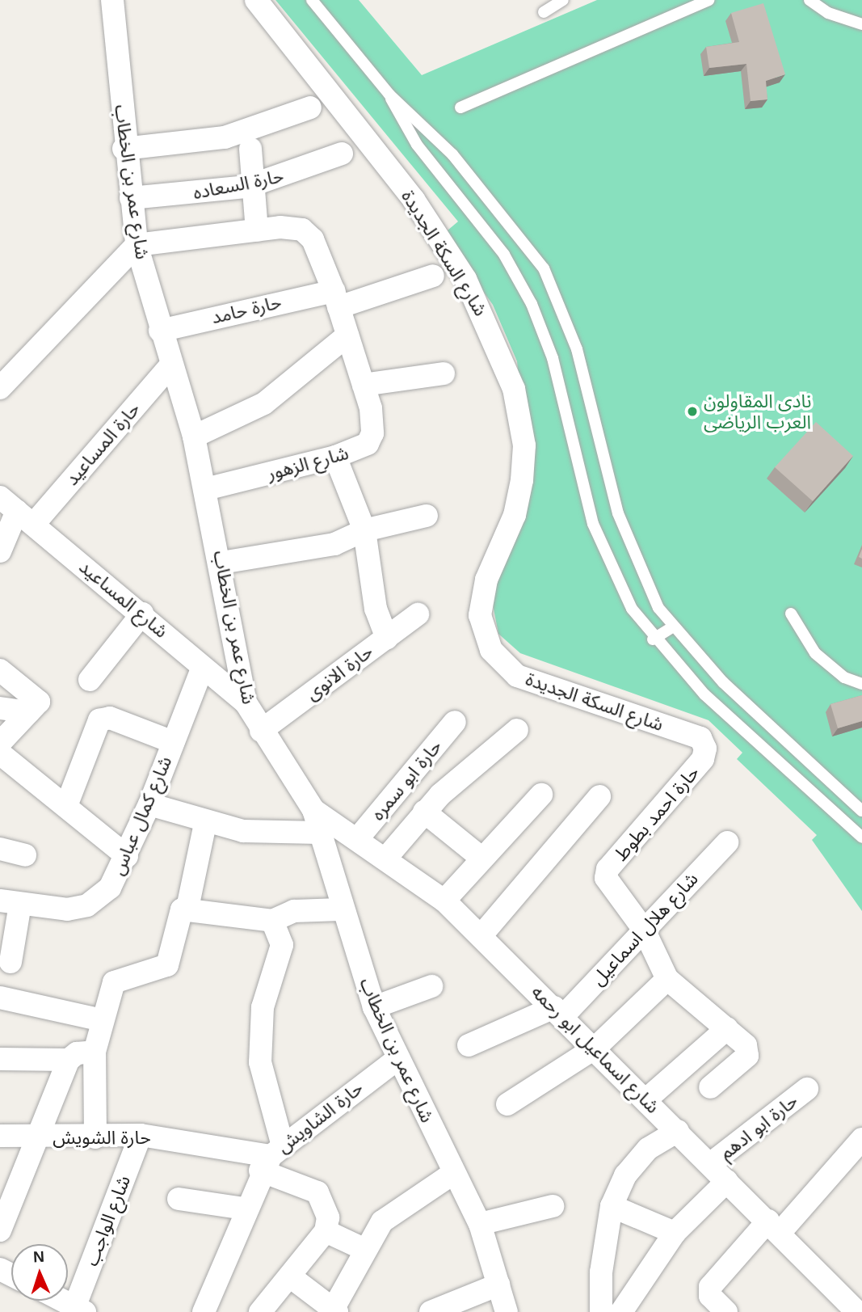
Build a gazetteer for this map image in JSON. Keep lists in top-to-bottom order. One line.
{"streets":{"street":["شارع عمر بن الخطاب","حارة السعاده","شارع السكة الجديدة","حارة حامد","حارة المساعيد","شارع الزهور","شارع المساعيد","حارة الانوى","حارة ابو سمره","حارة احمد بطوط","شارع كمال عباس","شارع هلال اسماعيل","شارع اسماعيل ابو رحمه","حارة الشاويش","حارة ابو ادهم","حارة الشويش","شارع الواجب"]},"crossings":[["شارع عمر بن الخطاب","حارة السعاده"],["شارع عمر بن الخطاب","حارة حامد"],["شارع عمر بن الخطاب","حارة المساعيد"],["شارع عمر بن الخطاب","شارع الزهور"],["شارع عمر بن الخطاب","شارع المساعيد"],["شارع عمر بن الخطاب","حارة الانوى"],["شارع عمر بن الخطاب","شارع اسماعيل ابو رحمه"],["شارع عمر بن الخطاب","حارة الشاويش"],["شارع السكة الجديدة","حارة احمد بطوط"],["حارة حامد","شارع الزهور"],["حارة المساعيد","شارع المساعيد"],["شارع المساعيد","شارع كمال عباس"],["حارة ابو سمره","شارع اسماعيل ابو رحمه"],["حارة احمد بطوط","شارع هلال اسماعيل"],["شارع هلال اسماعيل","شارع اسماعيل ابو رحمه"],["شارع اسماعيل ابو رحمه","حارة ابو ادهم"],["حارة الشاويش","حارة الشويش"],["حارة الشويش","شارع الواجب"]],"places":["نادى المقاولون العرب الرياضى"],"north":"top"}
